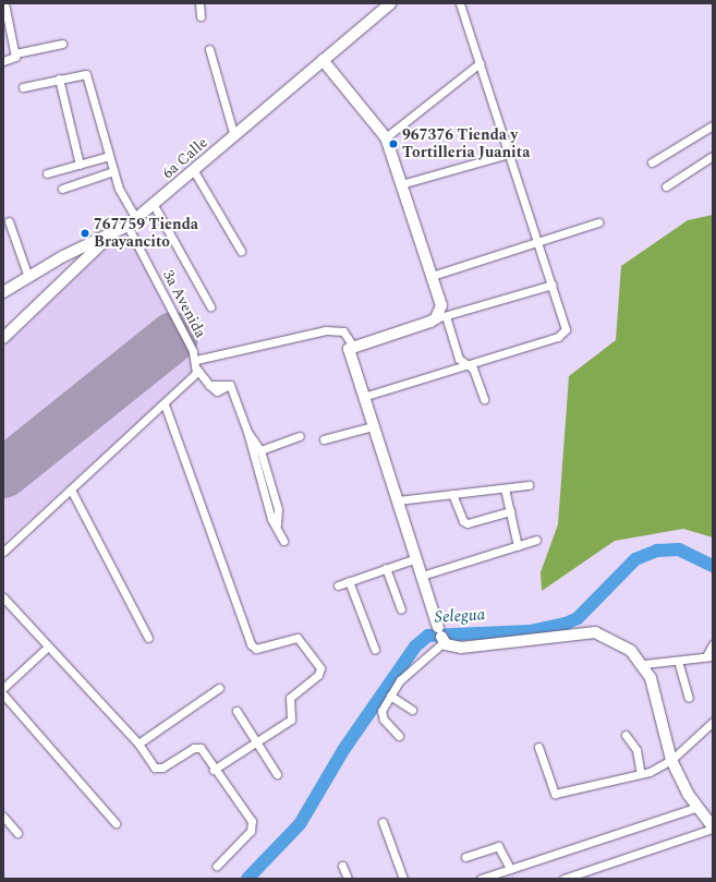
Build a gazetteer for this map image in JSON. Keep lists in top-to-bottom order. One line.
{"streets":{"street":["6a Calle","3a Avenida"]},"crossings":[["6a Calle","3a Avenida"]],"water":["Selegua"],"places":["967376 Tienda y Tortilleria Juanita","767759 Tienda Brayancito"]}
